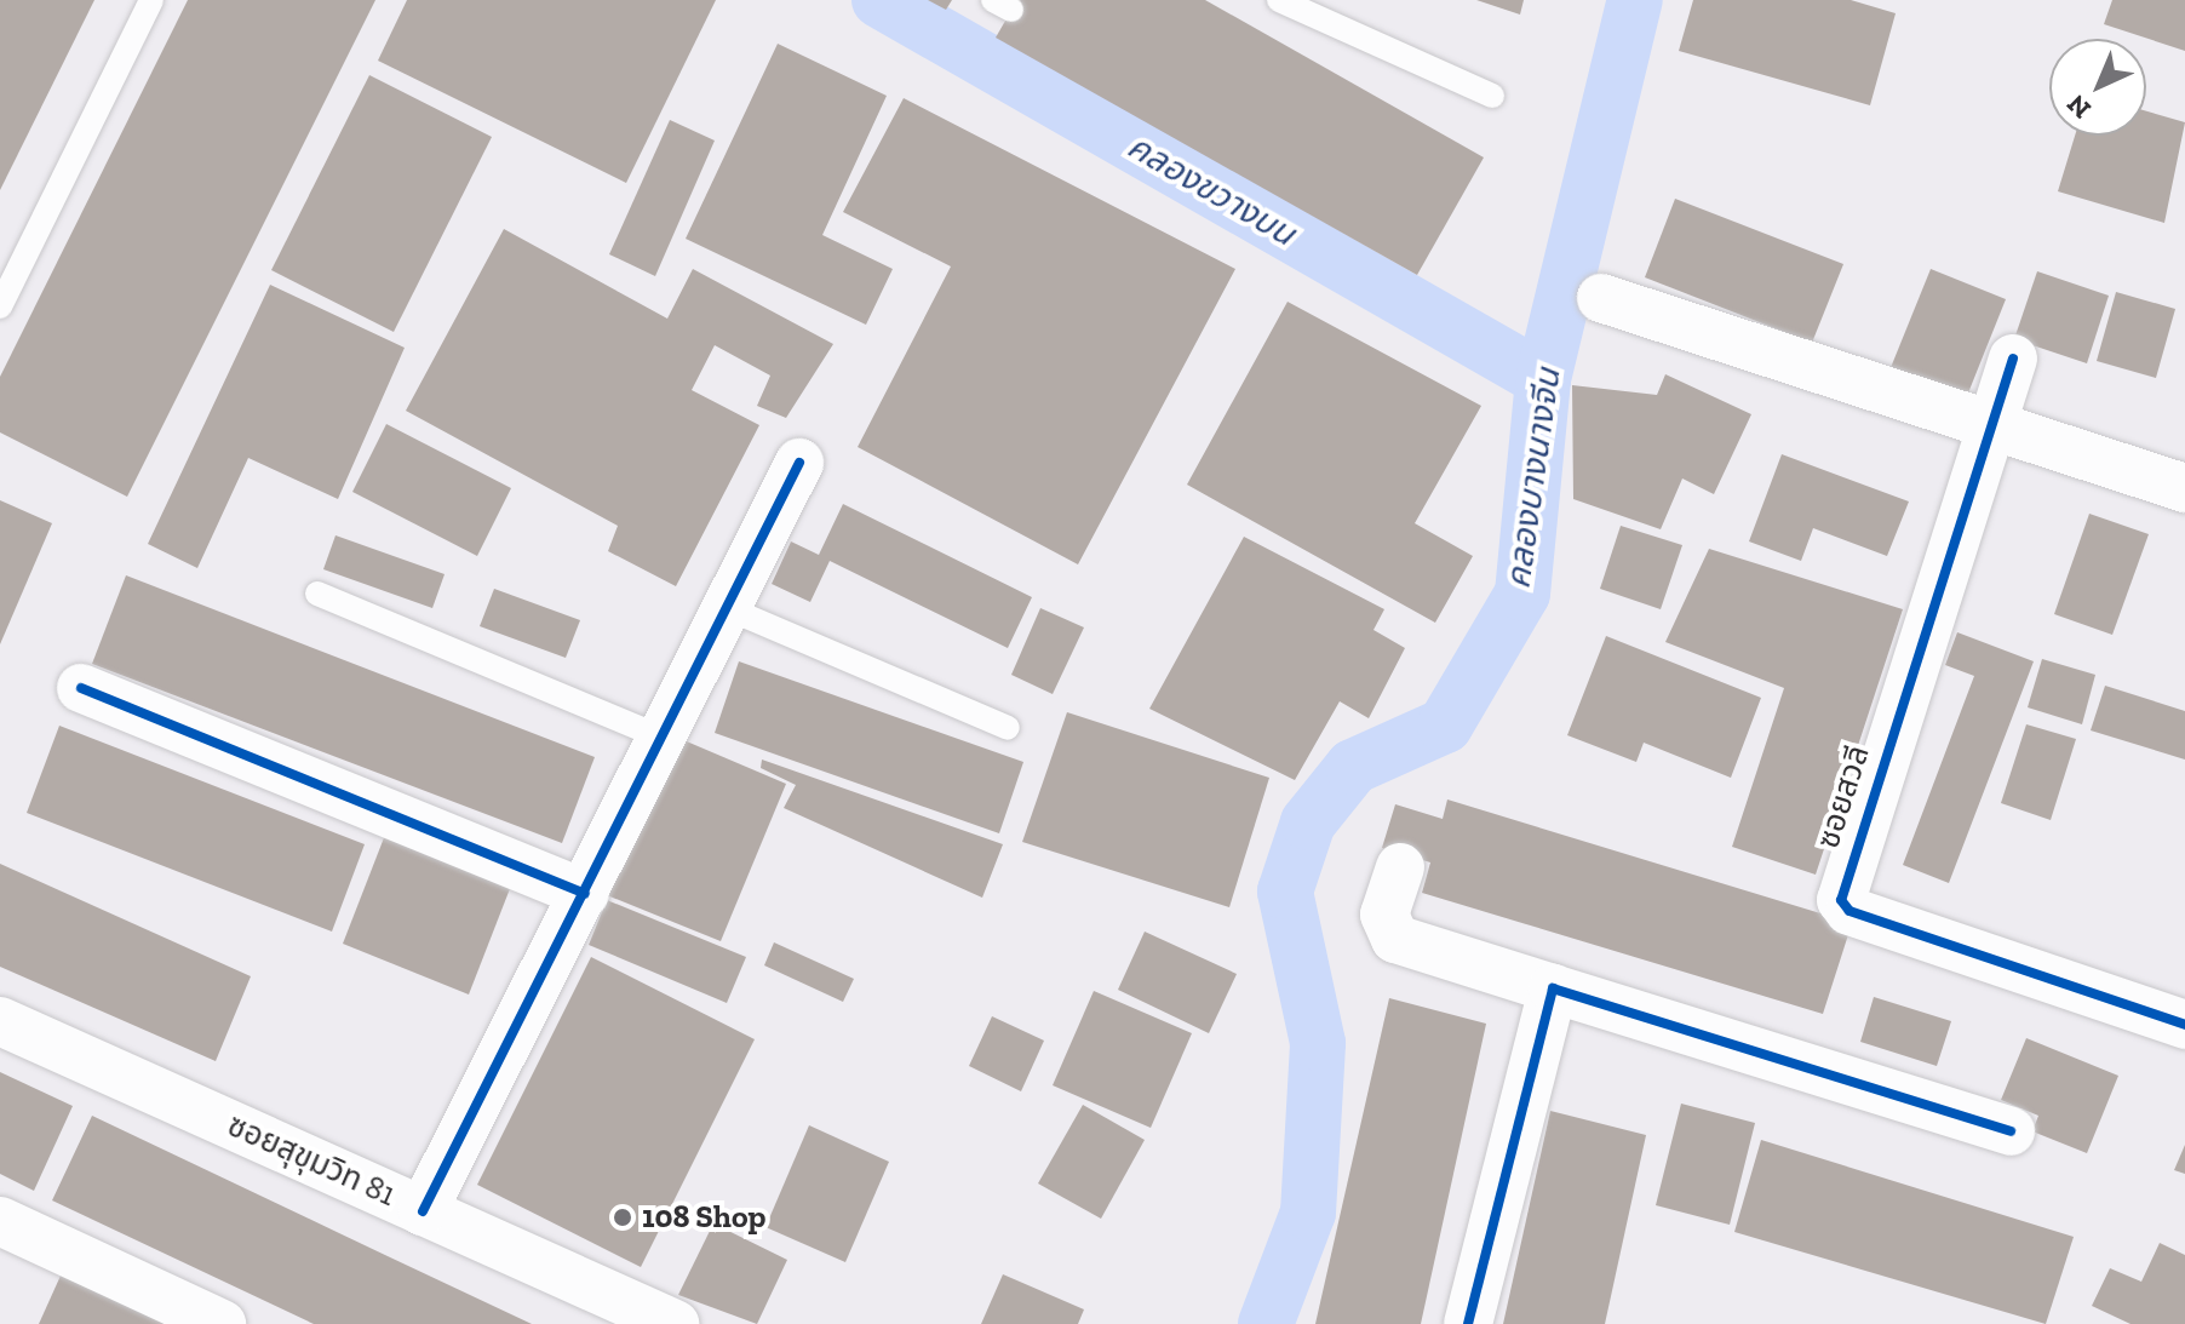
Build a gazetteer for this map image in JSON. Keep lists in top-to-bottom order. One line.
{"streets":{"street":["ซอยสวลี","ซอยสุขุมวิท 81"]},"water":["คลองขวางบน","คลองบางนางจีน"],"places":["108 Shop"],"north":"bottom left"}
